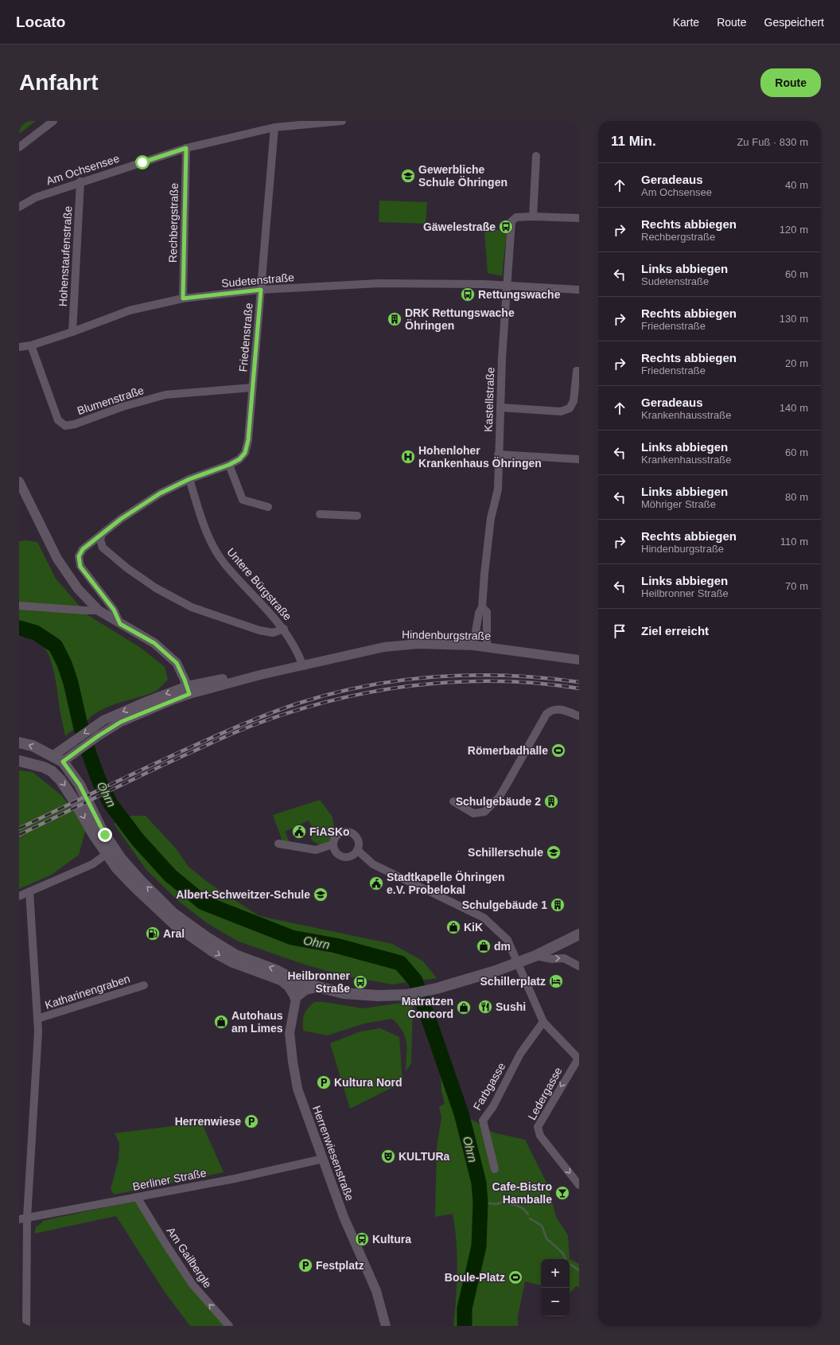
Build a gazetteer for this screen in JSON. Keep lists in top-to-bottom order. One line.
{"streets":{"street":["Am Ochsensee","Rechbergstraße","Hohenstaufenstraße","Sudetenstraße","Friedenstraße","Kastellstraße","Blumenstraße","Untere Bürgstraße","Hindenburgstraße","Katharinengraben","Farbgasse","Ledergasse","Herrenwiesenstraße","Berliner Straße","Am Gailbergle"]},"crossings":[["Am Ochsensee","Rechbergstraße"],["Am Ochsensee","Hohenstaufenstraße"],["Am Ochsensee","Friedenstraße"],["Rechbergstraße","Sudetenstraße"],["Hohenstaufenstraße","Sudetenstraße"],["Sudetenstraße","Friedenstraße"],["Sudetenstraße","Kastellstraße"],["Sudetenstraße","Blumenstraße"],["Friedenstraße","Blumenstraße"],["Friedenstraße","Untere Bürgstraße"],["Kastellstraße","Hindenburgstraße"],["Untere Bürgstraße","Hindenburgstraße"],["Katharinengraben","Berliner Straße"],["Herrenwiesenstraße","Berliner Straße"],["Berliner Straße","Am Gailbergle"]],"one_way":["Ledergasse","Am Gailbergle"],"water":["Ohrn"],"places":{"school or university":["Gewerbliche Schule Öhringen","Schillerschule","Albert-Schweitzer-Schule"],"bus stop":["Gäwelestraße","Rettungswache","Heilbronner Straße","Kultura"],"building":["DRK Rettungswache Öhringen","Schulgebäude 2","Schulgebäude 1"],"hospital":["Hohenloher Krankenhaus Öhringen"],"sports":["Römerbadhalle","Boule-Platz"],"public building":["FiASKo","Stadtkapelle Öhringen e.V. Probelokal"],"shop":["KiK","dm","Matratzen Concord","Autohaus am Limes"],"fuel station":["Aral"],"hotel":["Schillerplatz"],"restaurant":["Sushi"],"parking":["Kultura Nord","Herrenwiese","Festplatz"],"theatre":["KULTURa"],"bar":["Cafe-Bistro Hamballe"]},"page":{"header":"Locato","nav":["Karte","Route","Gespeichert"],"buttons":"Route","title":"Anfahrt","heading":["11 Min.","Zu Fuß · 830 m"],"list":[["Geradeaus","Am Ochsensee","40 m"],["Rechts abbiegen","Rechbergstraße","120 m"],["Links abbiegen","Sudetenstraße","60 m"],["Rechts abbiegen","Friedenstraße","130 m"],["Rechts abbiegen","Friedenstraße","20 m"],["Geradeaus","Krankenhausstraße","140 m"],["Links abbiegen","Krankenhausstraße","60 m"],["Links abbiegen","Möhriger Straße","80 m"],["Rechts abbiegen","Hindenburgstraße","110 m"],["Links abbiegen","Heilbronner Straße","70 m"],"Ziel erreicht"],"map_buttons":["+","−"]}}
